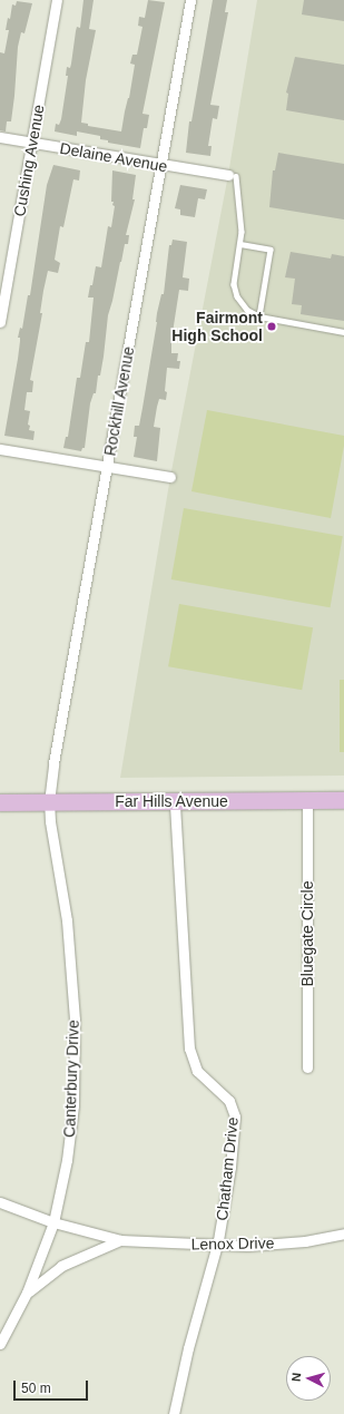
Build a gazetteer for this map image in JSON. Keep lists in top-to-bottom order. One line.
{"streets":{"main road":["Far Hills Avenue"],"street":["Delaine Avenue","Cushing Avenue","Rockhill Avenue","Bluegate Circle","Canterbury Drive","Chatham Drive","Lenox Drive"]},"crossings":[["Delaine Avenue","Cushing Avenue"],["Delaine Avenue","Rockhill Avenue"],["Rockhill Avenue","Far Hills Avenue"],["Rockhill Avenue","Canterbury Drive"],["Far Hills Avenue","Bluegate Circle"],["Far Hills Avenue","Canterbury Drive"],["Far Hills Avenue","Chatham Drive"],["Canterbury Drive","Lenox Drive"],["Chatham Drive","Lenox Drive"]],"places":["Fairmont High School"],"scale_bar":"50 m","north":"left"}
